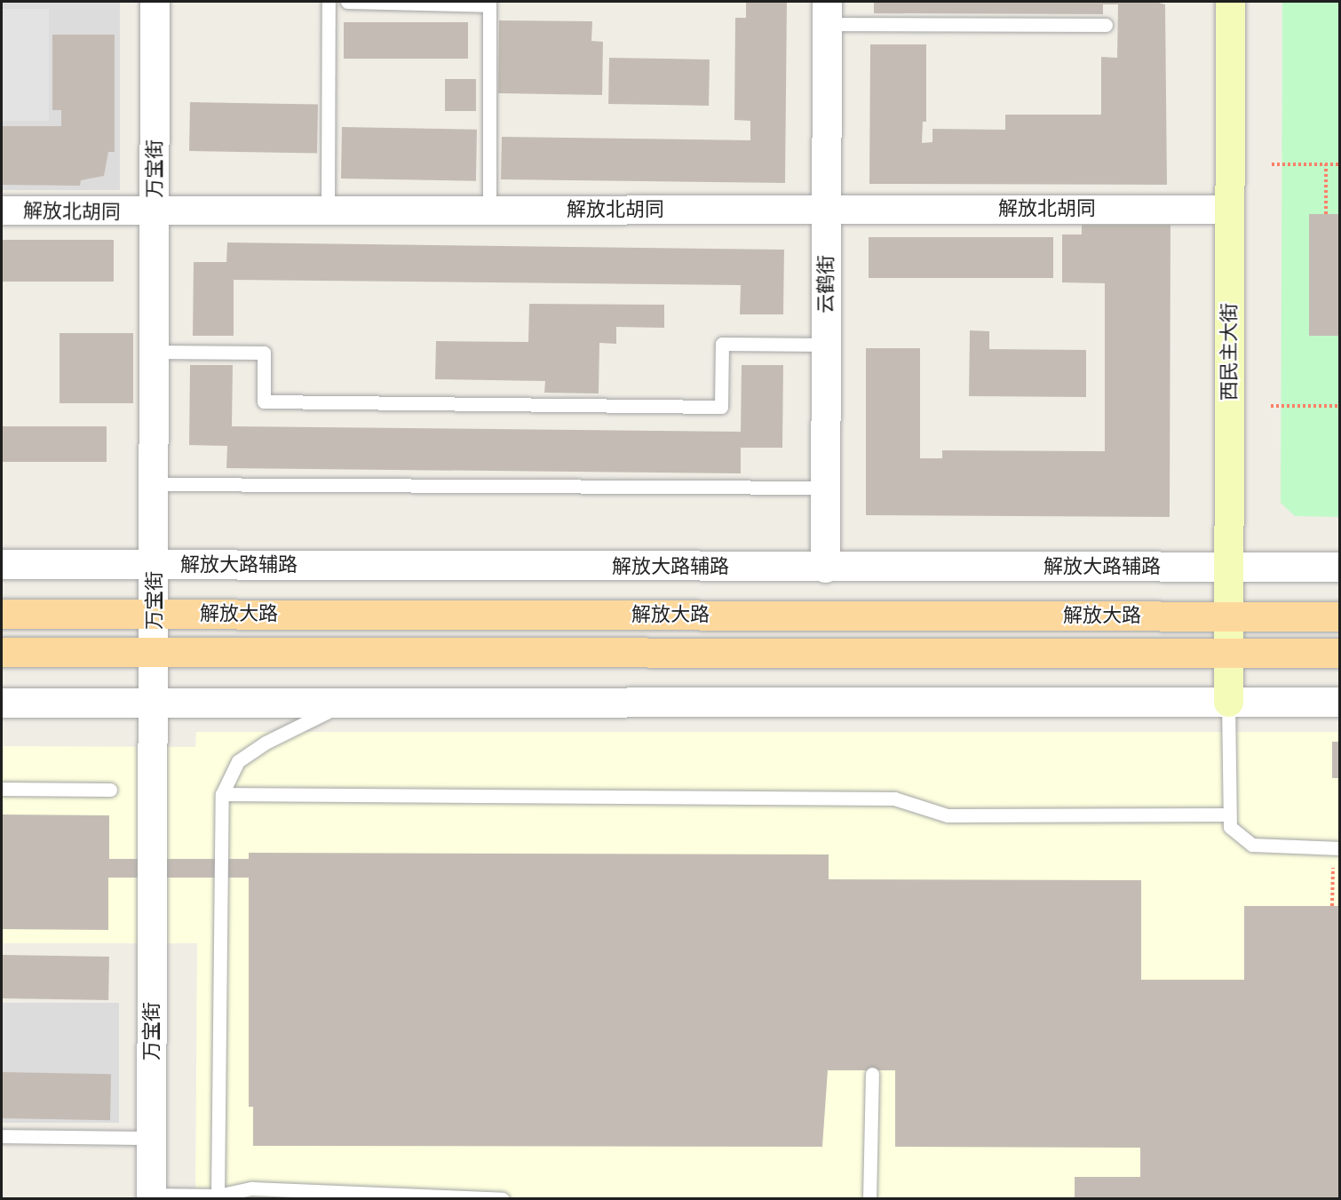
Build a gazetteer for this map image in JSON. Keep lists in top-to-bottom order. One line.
{"streets":{"main road":["西民主大街","解放大路"],"street":["万宝街","解放北胡同","云鹤街","解放大路辅路"]},"crossings":[["万宝街","解放北胡同"],["万宝街","解放大路辅路"],["万宝街","解放大路"],["解放北胡同","云鹤街"],["解放北胡同","西民主大街"],["云鹤街","解放大路辅路"],["西民主大街","解放大路辅路"],["西民主大街","解放大路"]]}
